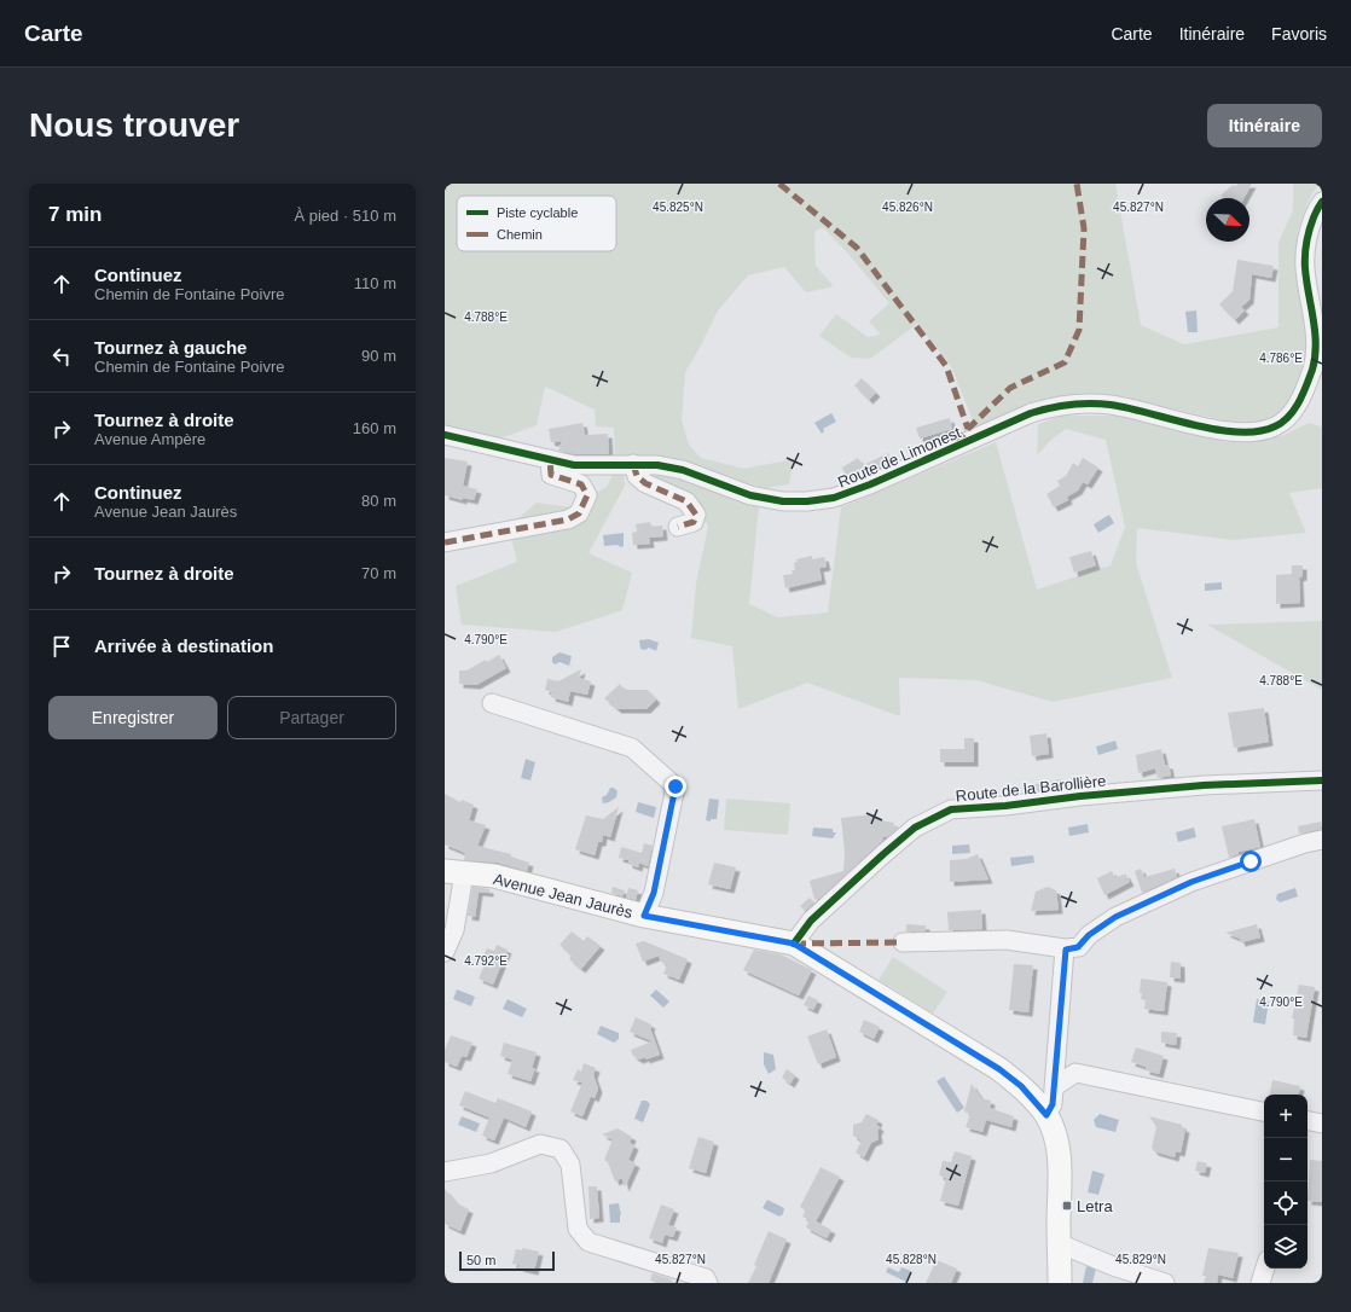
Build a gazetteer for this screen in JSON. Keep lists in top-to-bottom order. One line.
{"streets":{"main road":["Avenue Jean Jaurès"],"street":["Route de Limonest","Route de la Barollière"]},"crossings":[["Route de la Barollière","Avenue Jean Jaurès"]],"places":{"transit":["Letra"]},"legend":["Piste cyclable","Chemin"],"scale_bar":"50 m","north":"bottom right","page":{"header":"Carte","nav":["Carte","Itinéraire","Favoris"],"buttons":["Itinéraire",["Enregistrer","Partager"]],"title":"Nous trouver","heading":["7 min","À pied · 510 m"],"list":[["Continuez","Chemin de Fontaine Poivre","110 m"],["Tournez à gauche","Chemin de Fontaine Poivre","90 m"],["Tournez à droite","Avenue Ampère","160 m"],["Continuez","Avenue Jean Jaurès","80 m"],["Tournez à droite","70 m"],"Arrivée à destination"],"map_buttons":["+","−"],"scale":"50 m"},"coordinates":["45.825°N","45.826°N","45.827°N","4.788°E","4.786°E","4.790°E","4.792°E","45.828°N","45.829°N"]}
